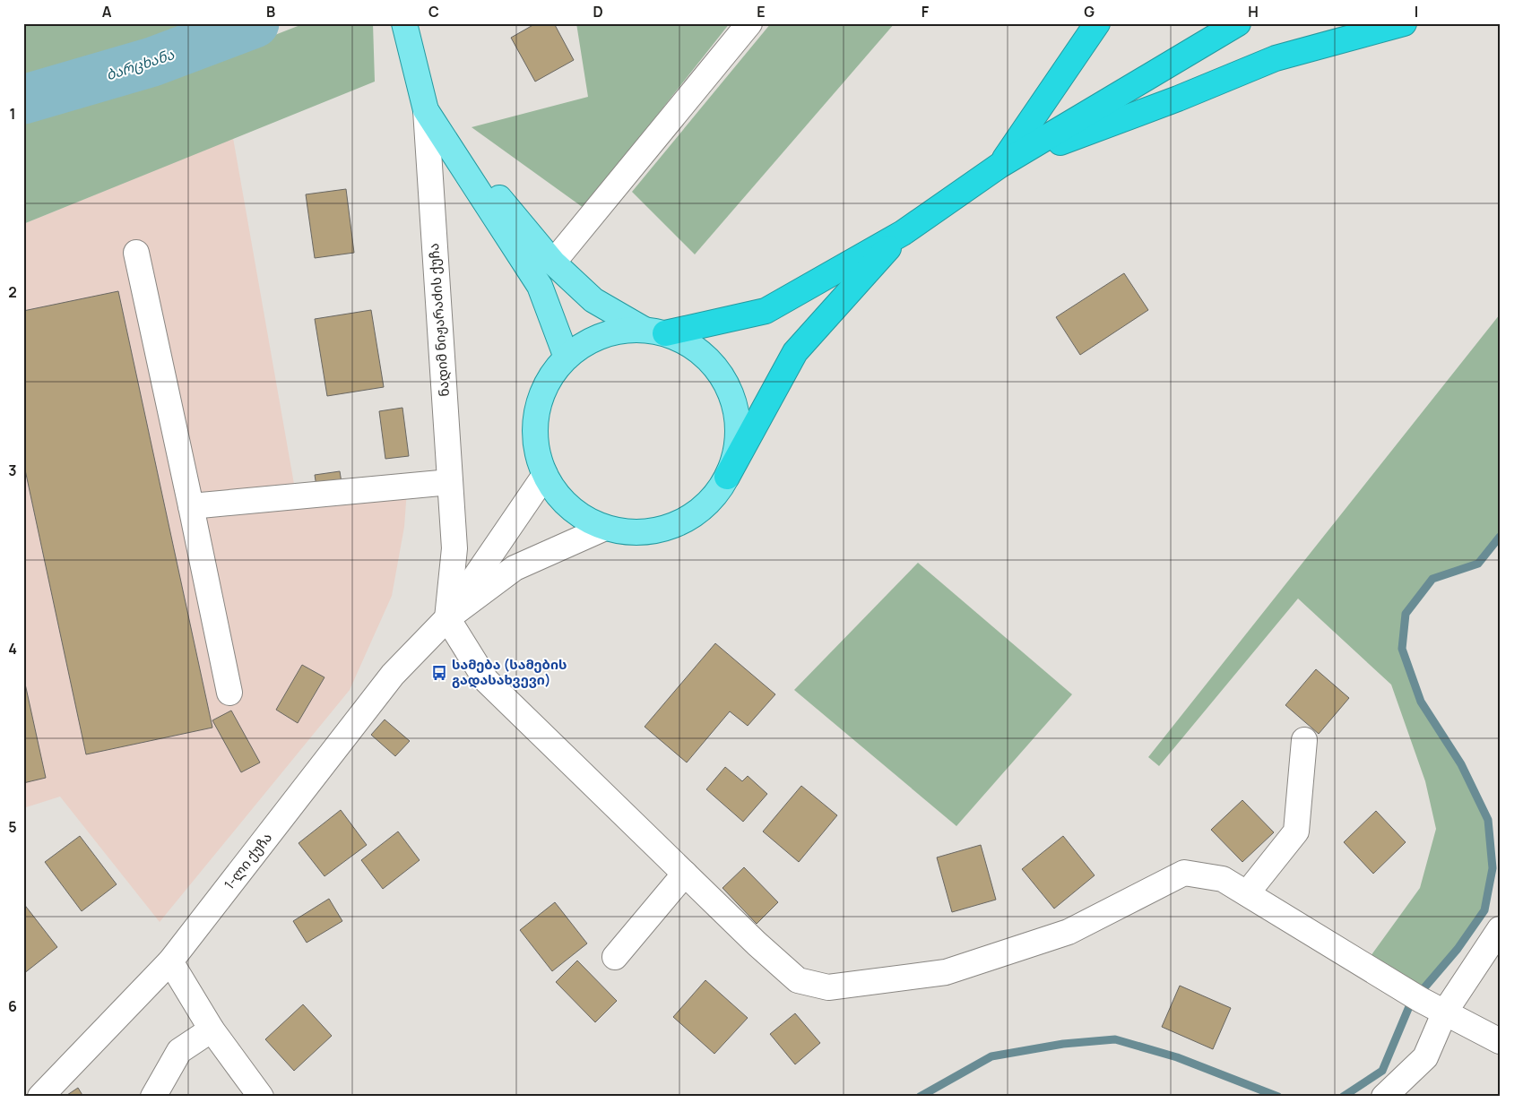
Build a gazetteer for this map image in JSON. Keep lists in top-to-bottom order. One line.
{"streets":{"main road":["ნადიმ ნიჟარაძის ქუჩა"],"street":["1-ლი ქუჩა"]},"crossings":[["ნადიმ ნიჟარაძის ქუჩა","1-ლი ქუჩა"]],"water":["ბარცხანა"],"places":{"bus stop":["სამება (სამების გადასახვევი)"]},"grid":{"columns":["A","B","C","D","E","F","G","H","I"],"rows":["1","2","3","4","5","6"]}}
